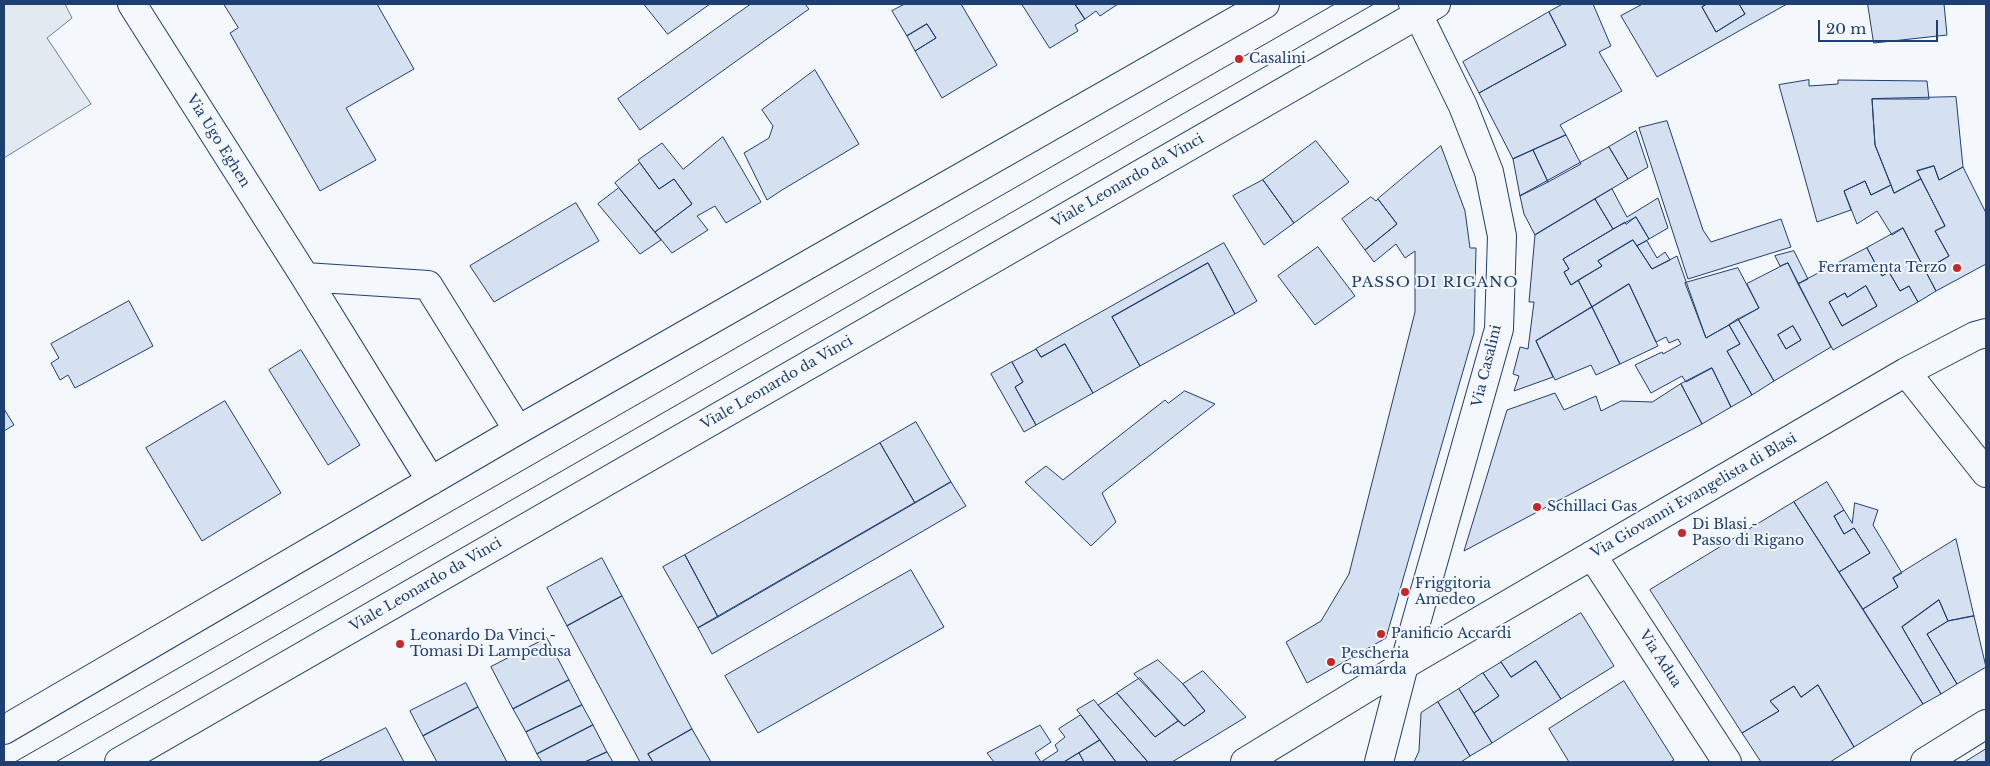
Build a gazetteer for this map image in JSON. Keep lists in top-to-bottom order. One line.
{"streets":{"street":["Via Ugo Eghen","Viale Leonardo da Vinci","Via Casalini","Via Giovanni Evangelista di Blasi","Via Adua"]},"crossings":[["Viale Leonardo da Vinci","Via Casalini"],["Via Casalini","Via Giovanni Evangelista di Blasi"],["Via Giovanni Evangelista di Blasi","Via Adua"]],"districts":["PASSO DI RIGANO"],"places":["Casalini","Ferramenta Terzo","Schillaci Gas","Di Blasi - Passo di Rigano","Friggitoria Amedeo","Panificio Accardi","Leonardo Da Vinci - Tomasi Di Lampedusa","Pescheria Camarda"],"scale_bar":"20 m"}
